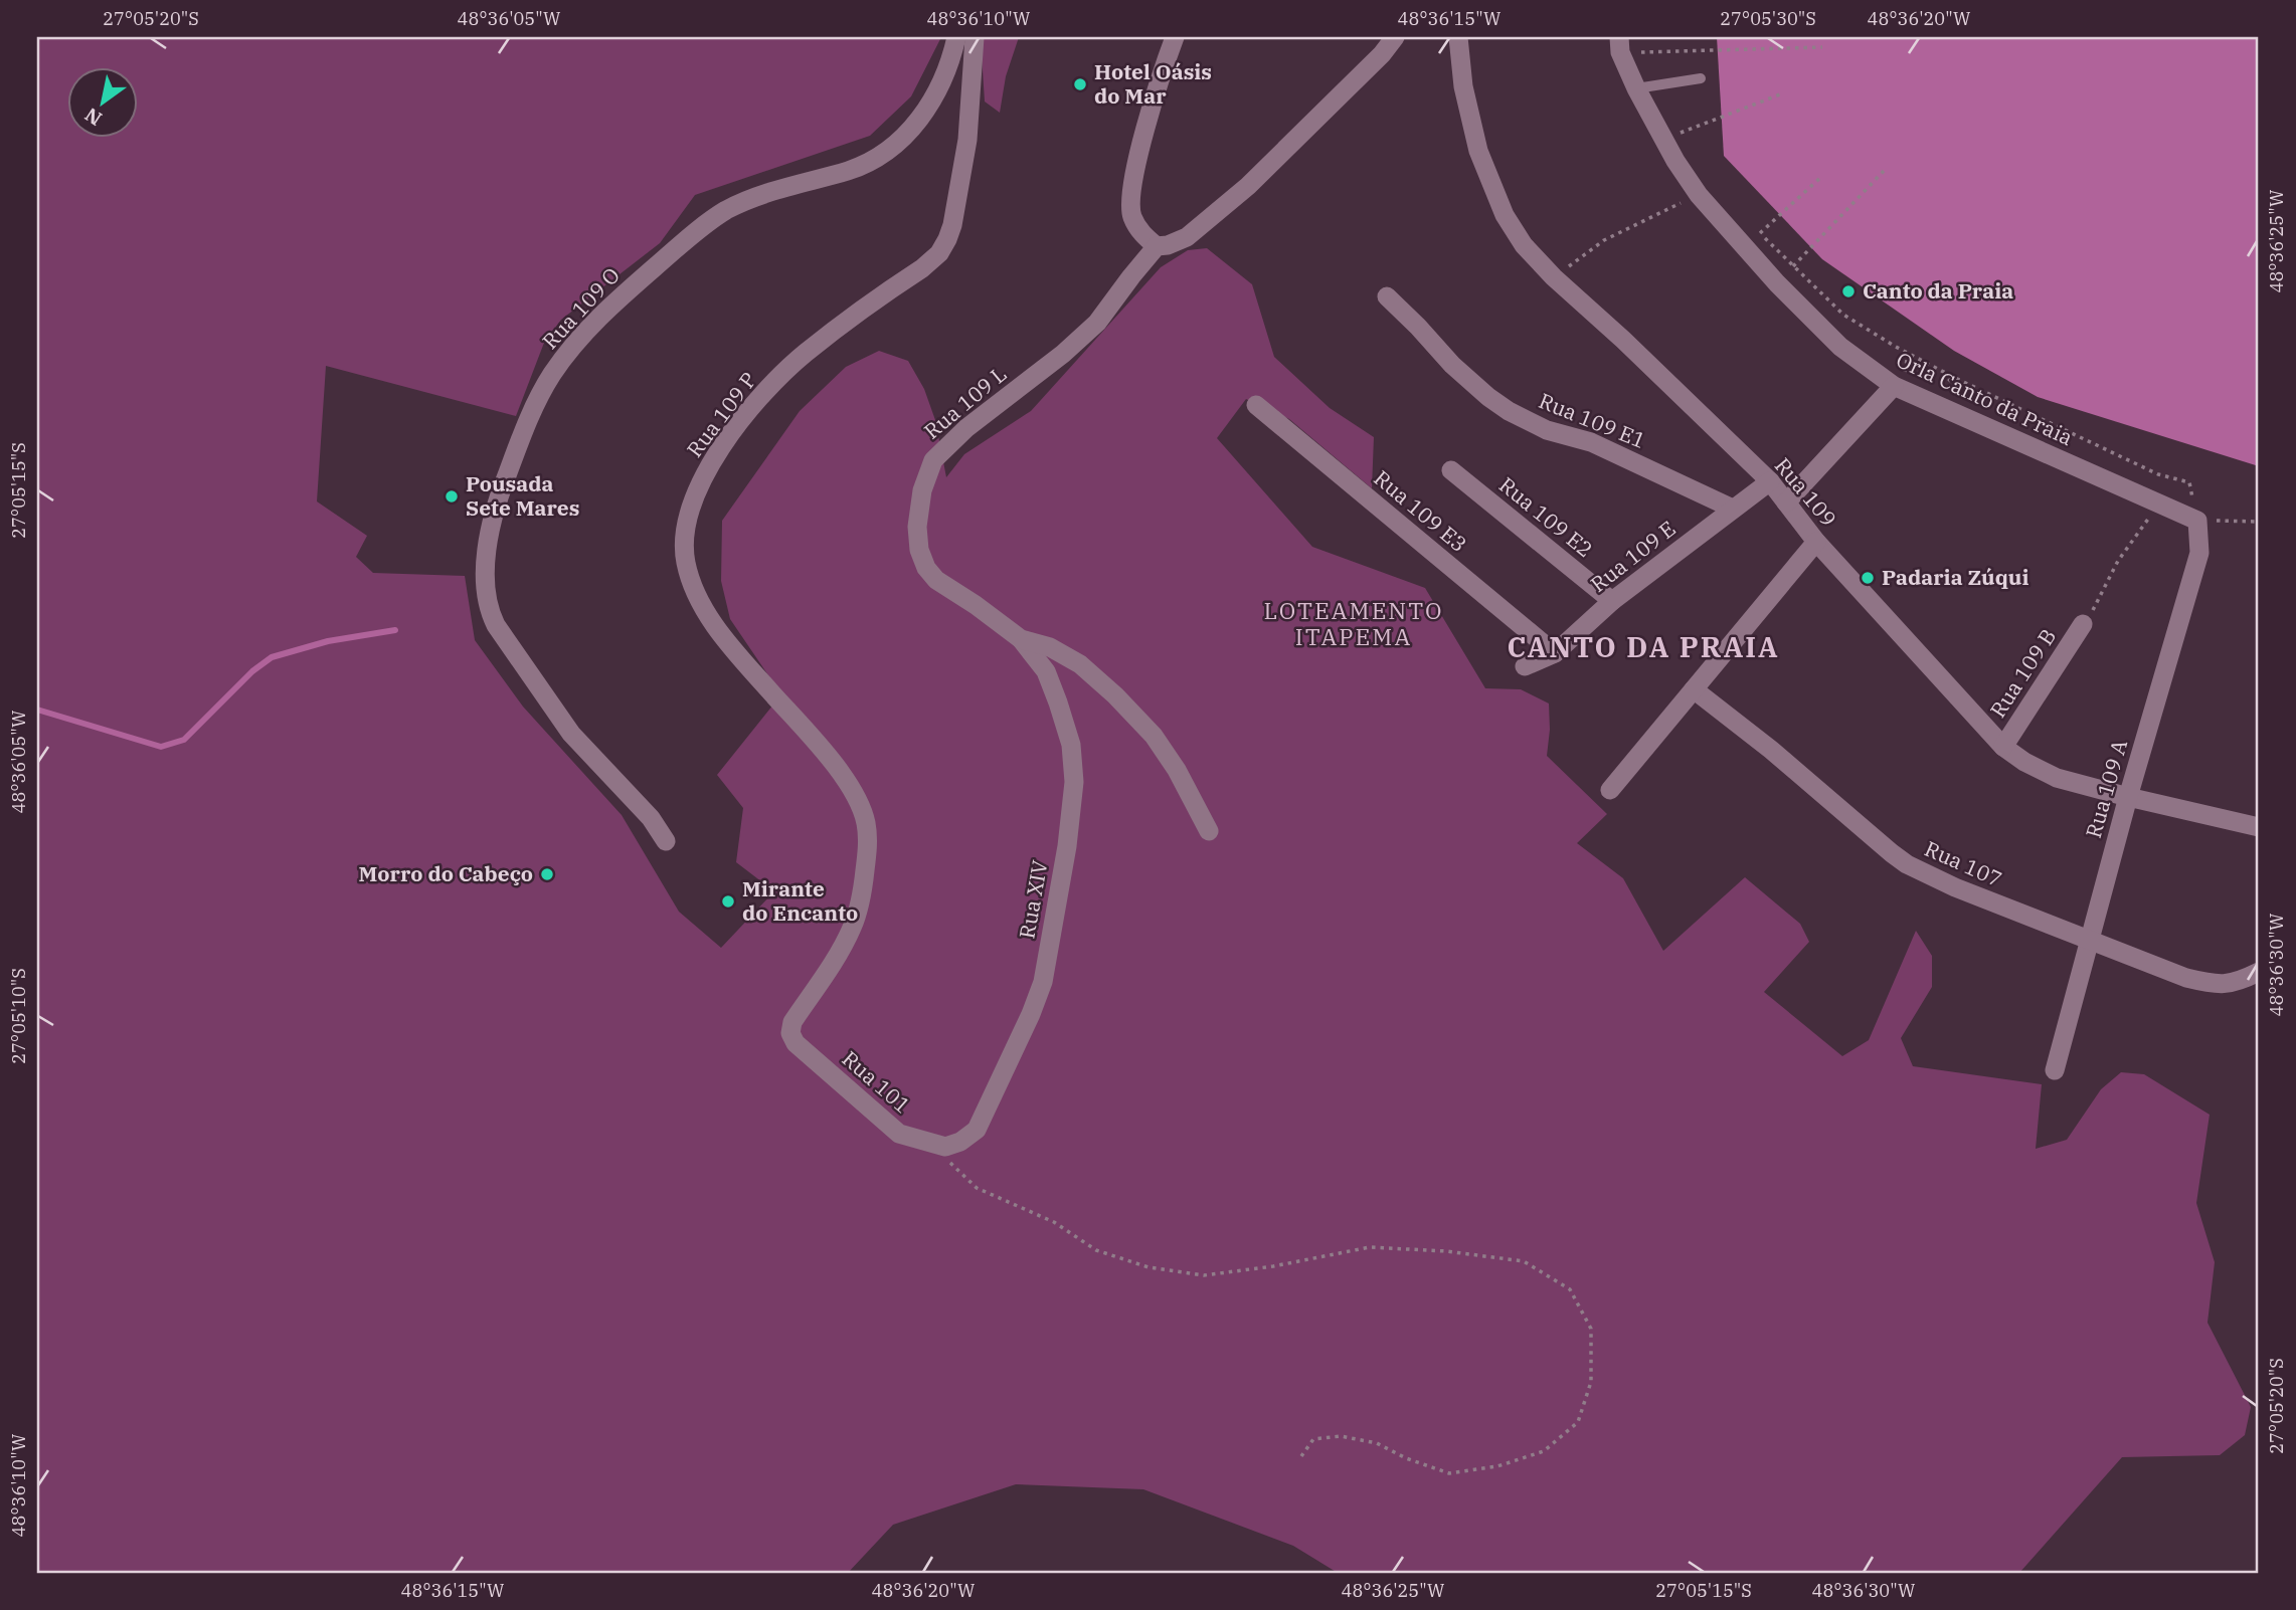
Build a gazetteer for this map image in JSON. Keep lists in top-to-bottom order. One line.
{"streets":{"street":["Rua 109 O","Orla Canto da Praia","Rua 109 L","Rua 109 P","Rua 109 E1","Rua 109","Rua 109 E3","Rua 109 E2","Rua 109 E","Rua 109 B","Rua 109 A","Rua 107","Rua XIV","Rua 101"]},"crossings":[["Orla Canto da Praia","Rua 109 A"],["Rua 109 L","Rua XIV"],["Rua 109 P","Rua 101"],["Rua 109 E1","Rua 109 E"],["Rua 109","Rua 109 E"],["Rua 109","Rua 109 B"],["Rua 109","Rua 109 A"],["Rua 109 E3","Rua 109 E"],["Rua 109 E2","Rua 109 E"],["Rua 109 A","Rua 107"],["Rua XIV","Rua 101"]],"districts":["LOTEAMENTO ITAPEMA","CANTO DA PRAIA"],"places":["Hotel Oásis do Mar","Canto da Praia","Pousada Sete Mares","Padaria Zúqui","Morro do Cabeço","Mirante do Encanto"],"north":"bottom left","coordinates":["27°05'20\"S","48°36'05\"W","48°36'10\"W","48°36'15\"W","27°05'30\"S","48°36'20\"W","48°36'25\"W","27°05'15\"S","48°36'30\"W","27°05'10\"S"]}
